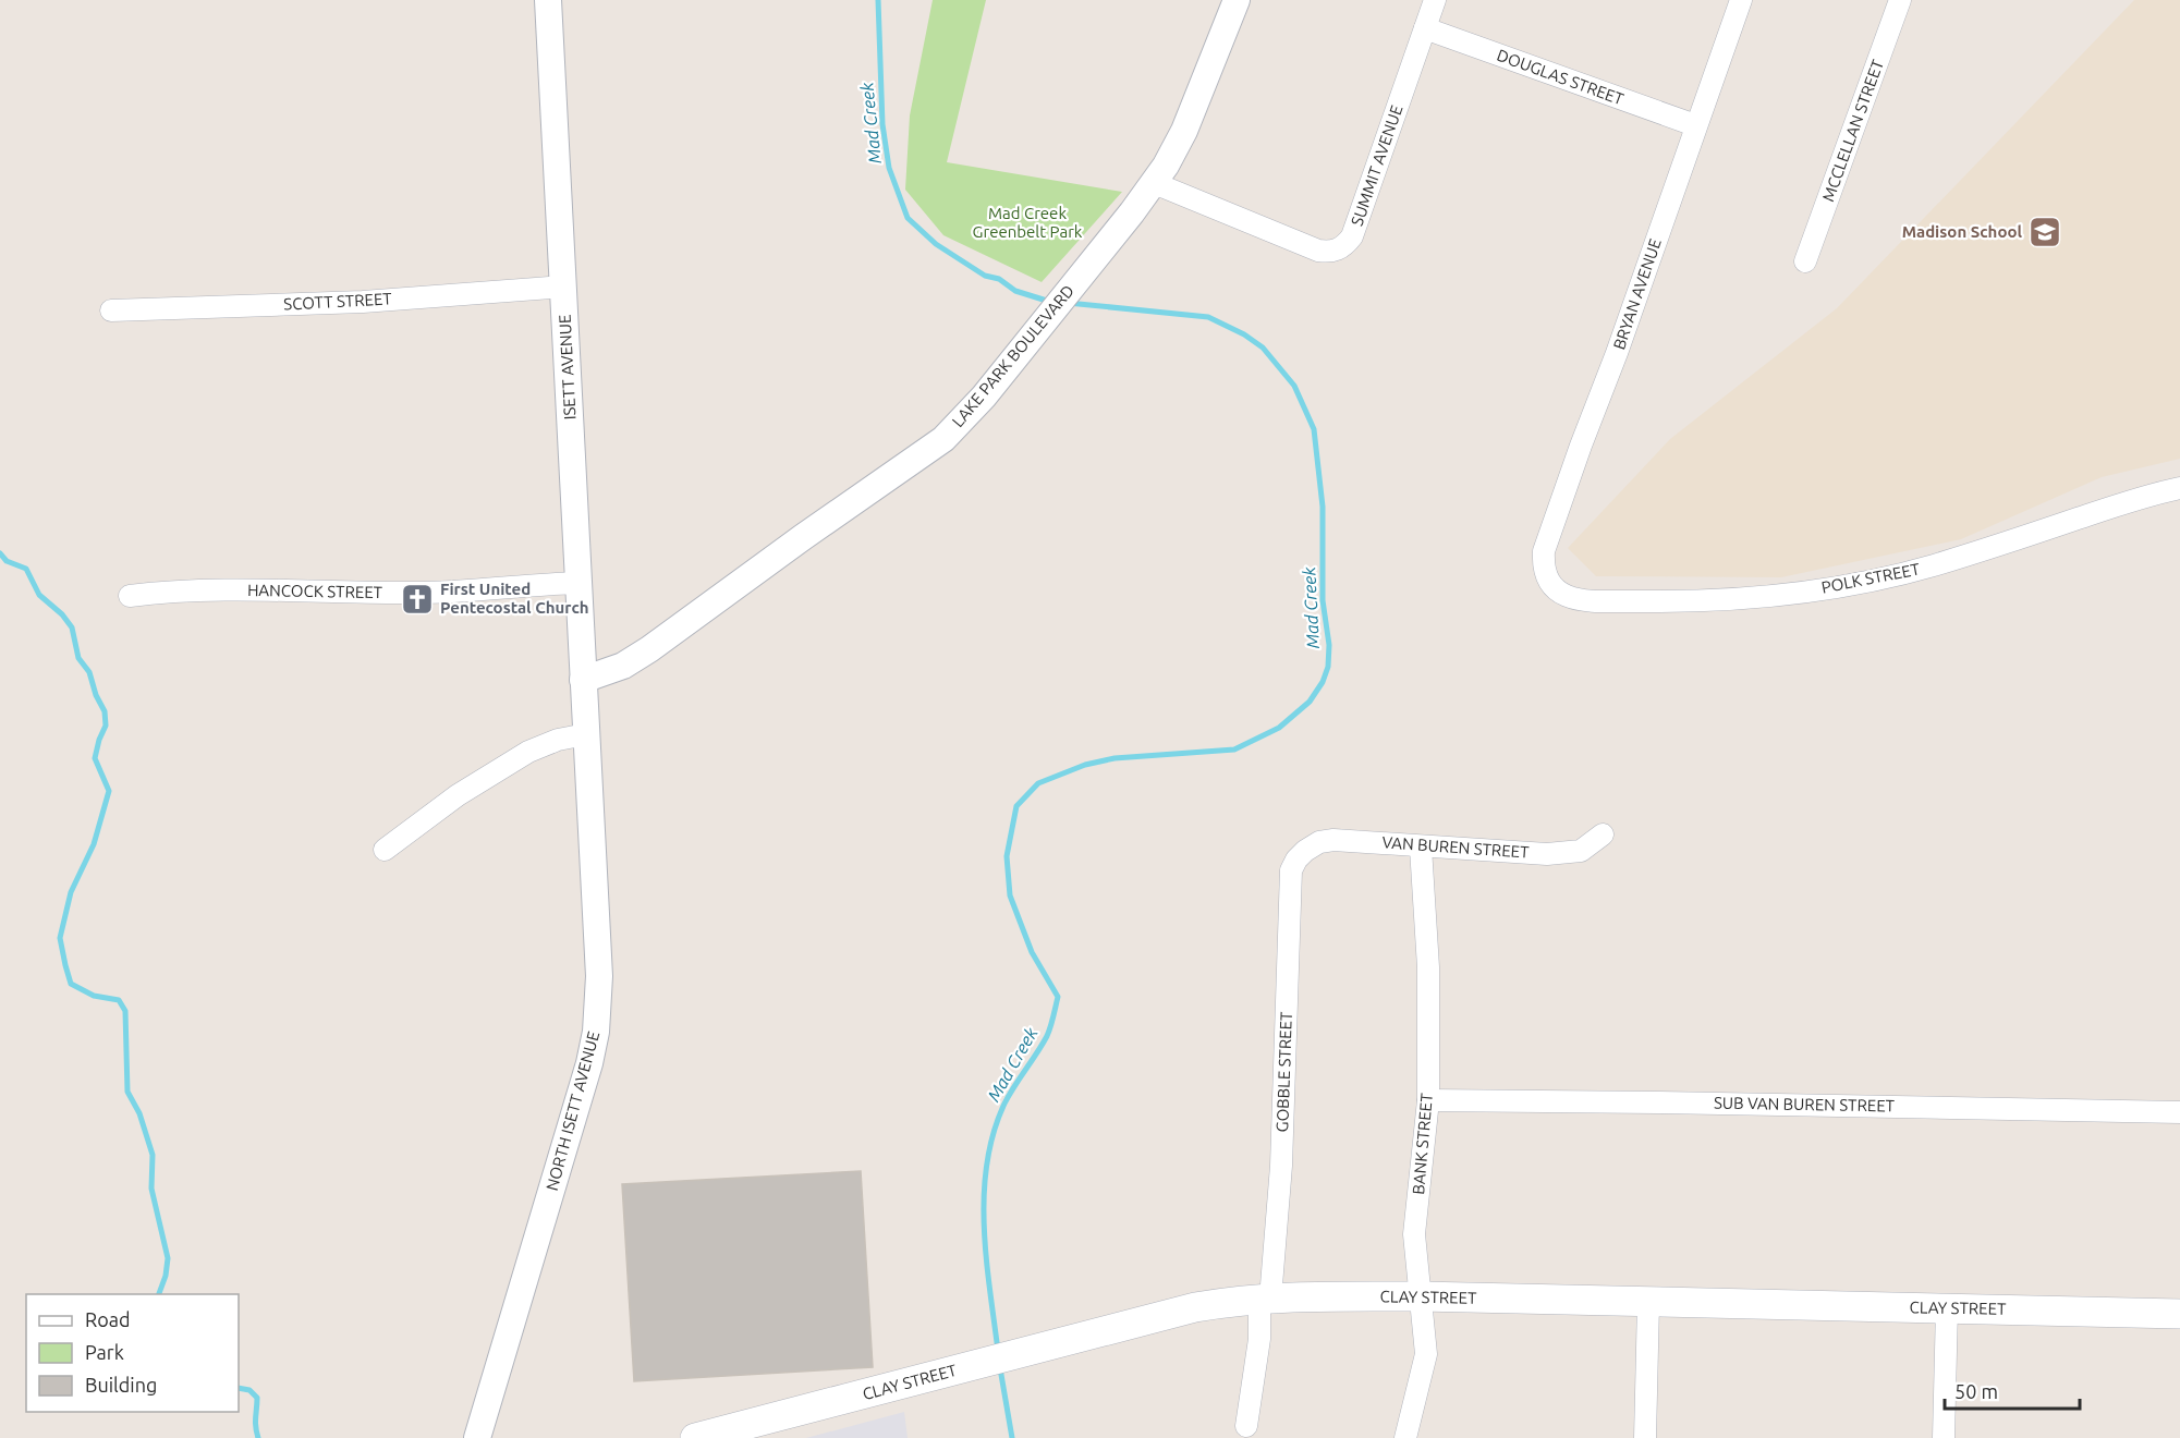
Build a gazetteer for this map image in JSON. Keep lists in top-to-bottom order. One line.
{"streets":{"main road":["CLAY STREET"],"street":["DOUGLAS STREET","MCCLELLAN STREET","SUMMIT AVENUE","BRYAN AVENUE","SCOTT STREET","LAKE PARK BOULEVARD","ISETT AVENUE","POLK STREET","HANCOCK STREET","VAN BUREN STREET","GOBBLE STREET","SUB VAN BUREN STREET","NORTH ISETT AVENUE","BANK STREET"]},"crossings":[["DOUGLAS STREET","SUMMIT AVENUE"],["DOUGLAS STREET","BRYAN AVENUE"],["SUMMIT AVENUE","LAKE PARK BOULEVARD"],["BRYAN AVENUE","POLK STREET"],["SCOTT STREET","ISETT AVENUE"],["LAKE PARK BOULEVARD","ISETT AVENUE"],["ISETT AVENUE","HANCOCK STREET"],["ISETT AVENUE","NORTH ISETT AVENUE"],["VAN BUREN STREET","GOBBLE STREET"],["VAN BUREN STREET","BANK STREET"],["GOBBLE STREET","CLAY STREET"],["SUB VAN BUREN STREET","BANK STREET"],["BANK STREET","CLAY STREET"]],"water":["Mad Creek"],"parks":["Mad Creek Greenbelt Park"],"places":{"school or university":["Madison School"],"church":["First United Pentecostal Church"]},"legend":["Road","Park","Building"],"scale_bar":"50 m"}
